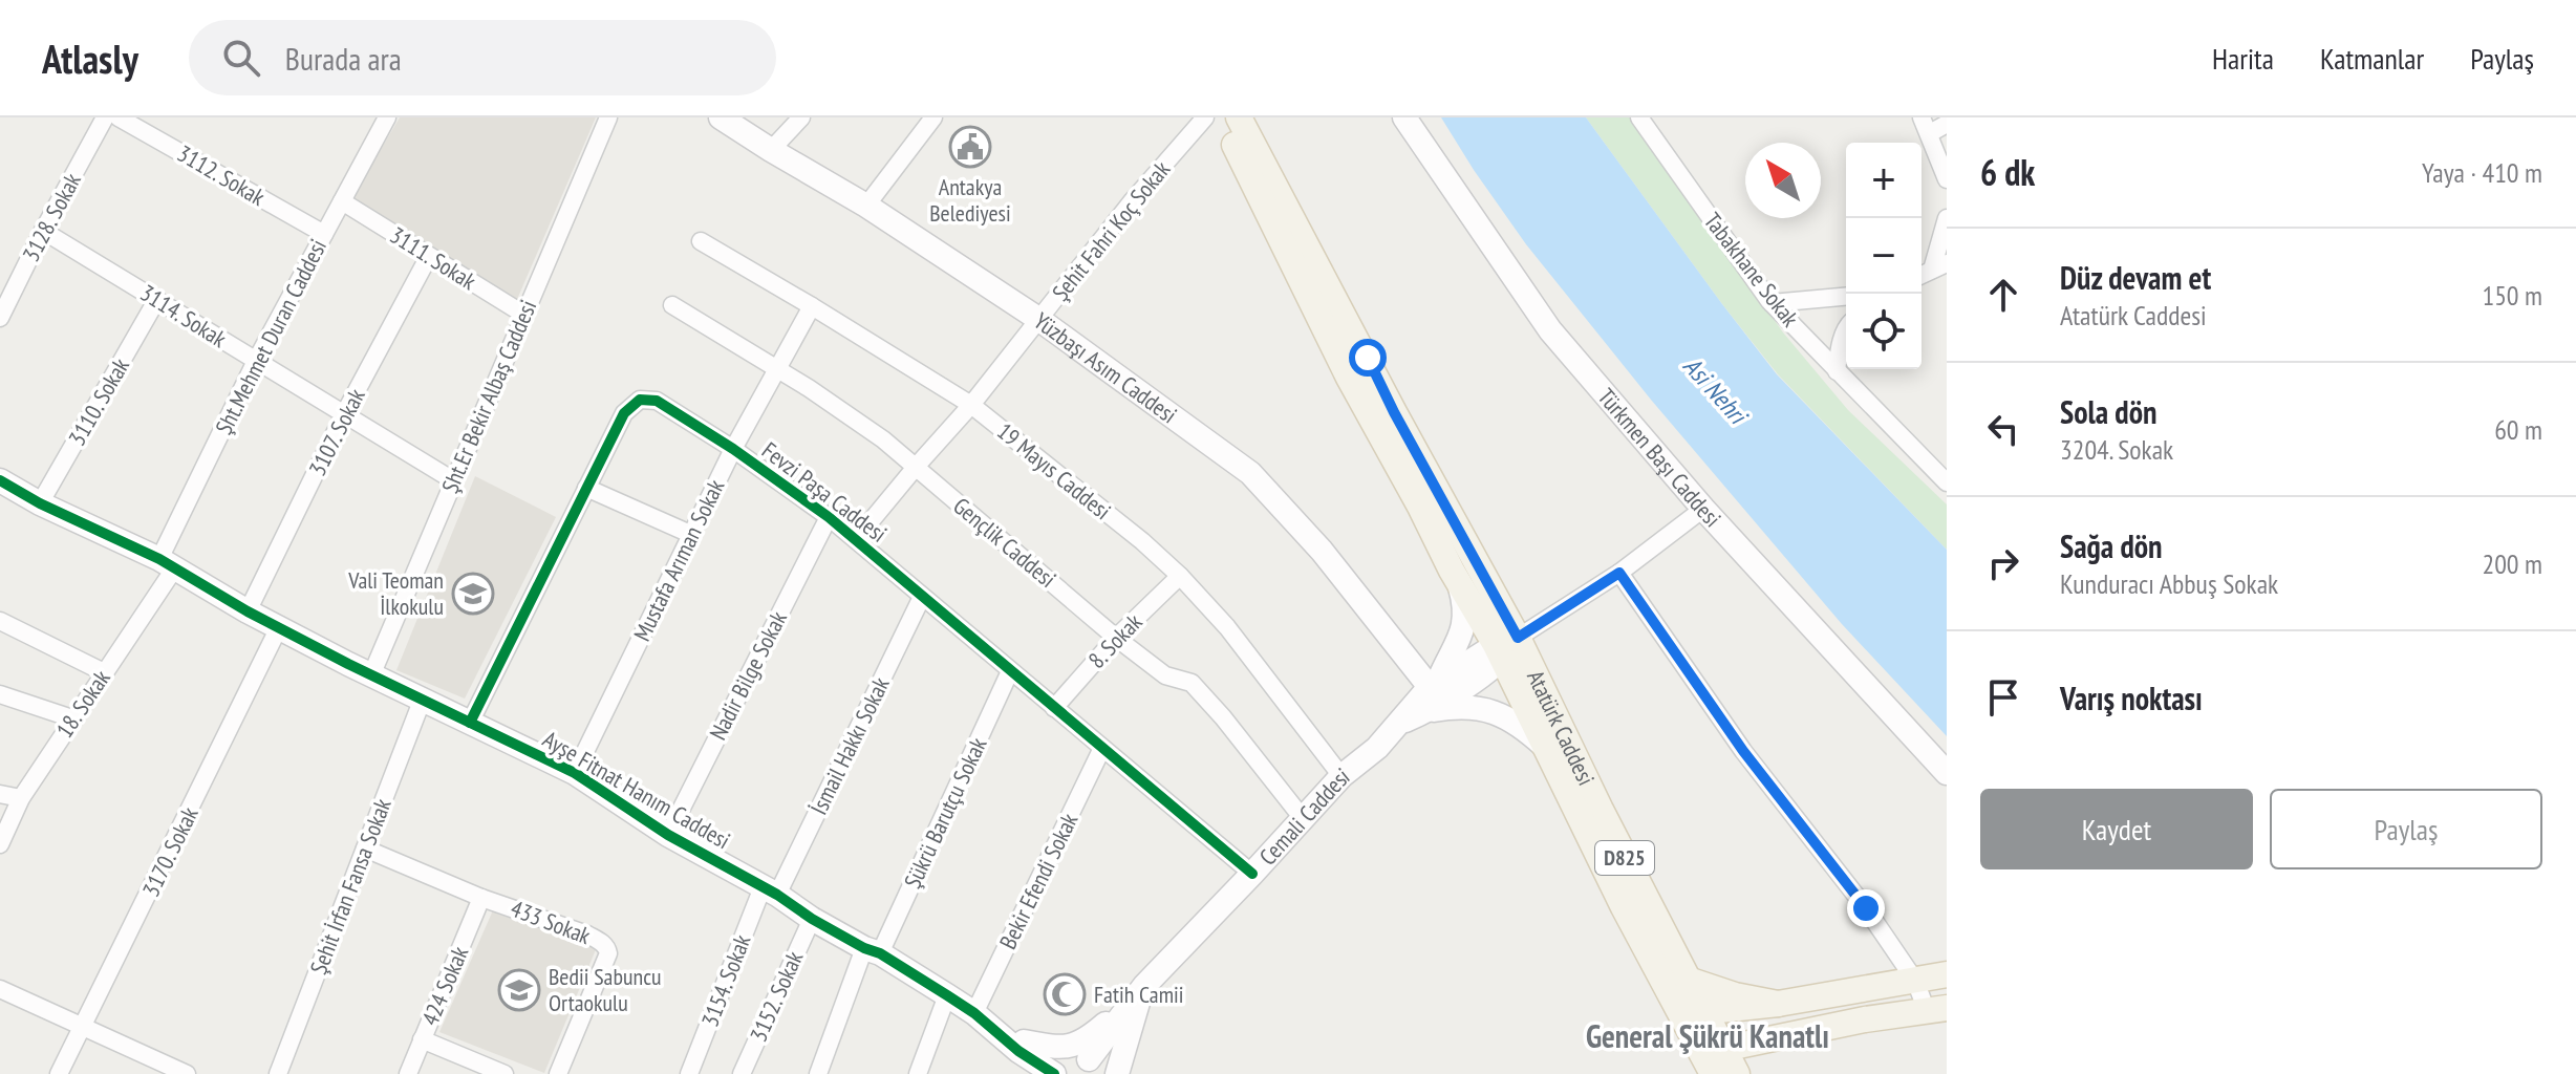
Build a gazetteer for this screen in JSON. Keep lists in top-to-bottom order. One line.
{"streets":{"main road":["Atatürk Caddesi","D825"],"street":["3112. Sokak","3128. Sokak","Şehit Fahri Koç Sokak","3111. Sokak","Tabakhane Sokak","3114. Sokak","Şht.Mehmet Duran Caddesi","Yüzbaşı Asım Caddesi","Şht.Er Bekir Albaş Caddesi","3110. Sokak","3107. Sokak","Türkmen Başı Caddesi","19 Mayıs Caddesi","Fevzi Paşa Caddesi","Gençlik Caddesi","Mustafa Arıman Sokak","8. Sokak","Nadir Bilge Sokak","18. Sokak","İsmail Hakkı Sokak","Ayşe Fitnat Hanım Caddesi","Şükrü Barutçu Sokak","Cemali Caddesi","3170. Sokak","Bekir Efendi Sokak","Şehit İrfan Fansa Sokak","433 Sokak","3154. Sokak","424 Sokak","3152. Sokak"]},"crossings":[["3112. Sokak","Şht.Mehmet Duran Caddesi"],["3128. Sokak","3114. Sokak"],["Şehit Fahri Koç Sokak","Yüzbaşı Asım Caddesi"],["Şehit Fahri Koç Sokak","19 Mayıs Caddesi"],["Şehit Fahri Koç Sokak","Fevzi Paşa Caddesi"],["Şehit Fahri Koç Sokak","Gençlik Caddesi"],["3111. Sokak","Şht.Mehmet Duran Caddesi"],["3111. Sokak","Şht.Er Bekir Albaş Caddesi"],["3111. Sokak","3107. Sokak"],["3114. Sokak","Şht.Mehmet Duran Caddesi"],["3114. Sokak","Şht.Er Bekir Albaş Caddesi"],["3114. Sokak","3110. Sokak"],["3114. Sokak","3107. Sokak"],["Şht.Mehmet Duran Caddesi","18. Sokak"],["Şht.Mehmet Duran Caddesi","Ayşe Fitnat Hanım Caddesi"],["Yüzbaşı Asım Caddesi","Cemali Caddesi"],["Şht.Er Bekir Albaş Caddesi","Ayşe Fitnat Hanım Caddesi"],["3110. Sokak","Ayşe Fitnat Hanım Caddesi"],["3107. Sokak","Ayşe Fitnat Hanım Caddesi"],["19 Mayıs Caddesi","Mustafa Arıman Sokak"],["19 Mayıs Caddesi","8. Sokak"],["19 Mayıs Caddesi","Cemali Caddesi"],["Fevzi Paşa Caddesi","Mustafa Arıman Sokak"],["Fevzi Paşa Caddesi","8. Sokak"],["Fevzi Paşa Caddesi","Nadir Bilge Sokak"],["Fevzi Paşa Caddesi","İsmail Hakkı Sokak"],["Fevzi Paşa Caddesi","Ayşe Fitnat Hanım Caddesi"],["Fevzi Paşa Caddesi","Şükrü Barutçu Sokak"],["Fevzi Paşa Caddesi","Cemali Caddesi"],["Fevzi Paşa Caddesi","Bekir Efendi Sokak"],["Gençlik Caddesi","Mustafa Arıman Sokak"],["Gençlik Caddesi","8. Sokak"],["Gençlik Caddesi","Cemali Caddesi"],["Mustafa Arıman Sokak","Ayşe Fitnat Hanım Caddesi"],["Nadir Bilge Sokak","Ayşe Fitnat Hanım Caddesi"],["18. Sokak","Ayşe Fitnat Hanım Caddesi"],["Atatürk Caddesi","Cemali Caddesi"],["İsmail Hakkı Sokak","Ayşe Fitnat Hanım Caddesi"],["İsmail Hakkı Sokak","3154. Sokak"],["Ayşe Fitnat Hanım Caddesi","Şükrü Barutçu Sokak"],["Ayşe Fitnat Hanım Caddesi","Cemali Caddesi"],["Ayşe Fitnat Hanım Caddesi","3170. Sokak"],["Ayşe Fitnat Hanım Caddesi","Bekir Efendi Sokak"],["Ayşe Fitnat Hanım Caddesi","Şehit İrfan Fansa Sokak"],["Ayşe Fitnat Hanım Caddesi","3154. Sokak"],["Ayşe Fitnat Hanım Caddesi","3152. Sokak"],["Şehit İrfan Fansa Sokak","433 Sokak"],["433 Sokak","424 Sokak"]],"districts":["General Şükrü Kanatlı"],"water":["Asi Nehri"],"places":{"public building":["Antakya Belediyesi"],"school or university":["Vali Teoman İlkokulu","Bedii Sabuncu Ortaokulu"],"mosque":["Fatih Camii"]},"north":"top left","page":{"header":"Atlasly","search":"Burada ara","nav":["Harita","Katmanlar","Paylaş"],"heading":["6 dk","Yaya · 410 m"],"map_buttons":["+","−"],"list":[["Düz devam et","Atatürk Caddesi","150 m"],["Sola dön","3204. Sokak","60 m"],["Sağa dön","Kunduracı Abbuş Sokak","200 m"],"Varış noktası"],"buttons":["Kaydet","Paylaş"]}}
